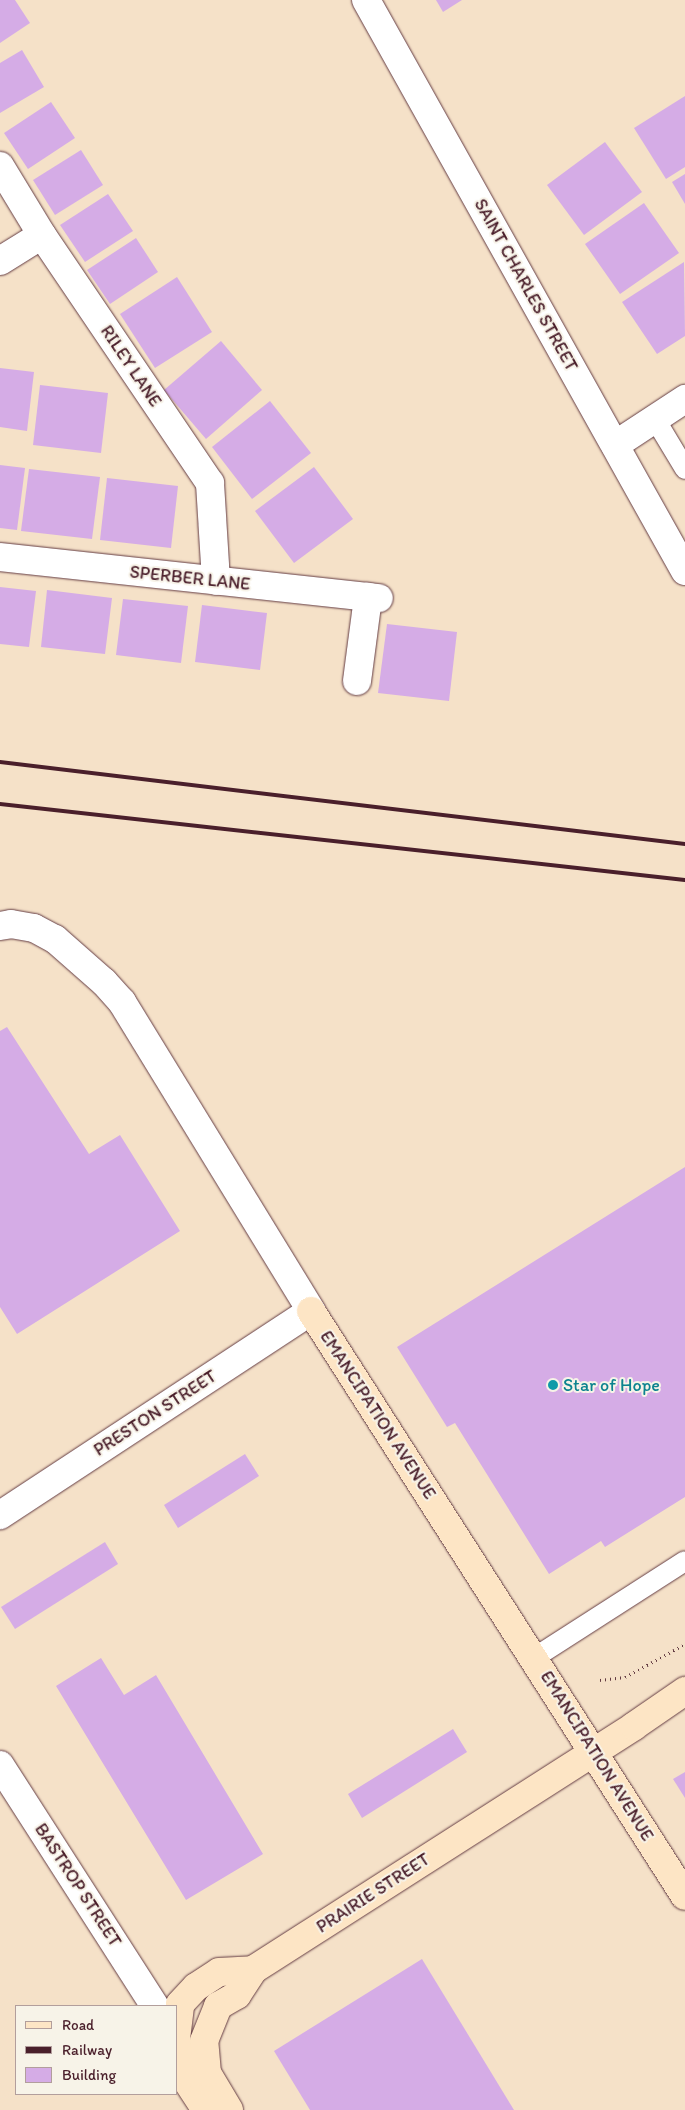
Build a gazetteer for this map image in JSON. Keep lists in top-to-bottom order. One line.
{"streets":{"main road":["EMANCIPATION AVENUE","PRAIRIE STREET"],"street":["SAINT CHARLES STREET","RILEY LANE","SPERBER LANE","PRESTON STREET","BASTROP STREET"]},"crossings":[["RILEY LANE","SPERBER LANE"],["PRESTON STREET","EMANCIPATION AVENUE"],["EMANCIPATION AVENUE","PRAIRIE STREET"]],"places":["Star of Hope"],"legend":["Road","Railway","Building"]}
